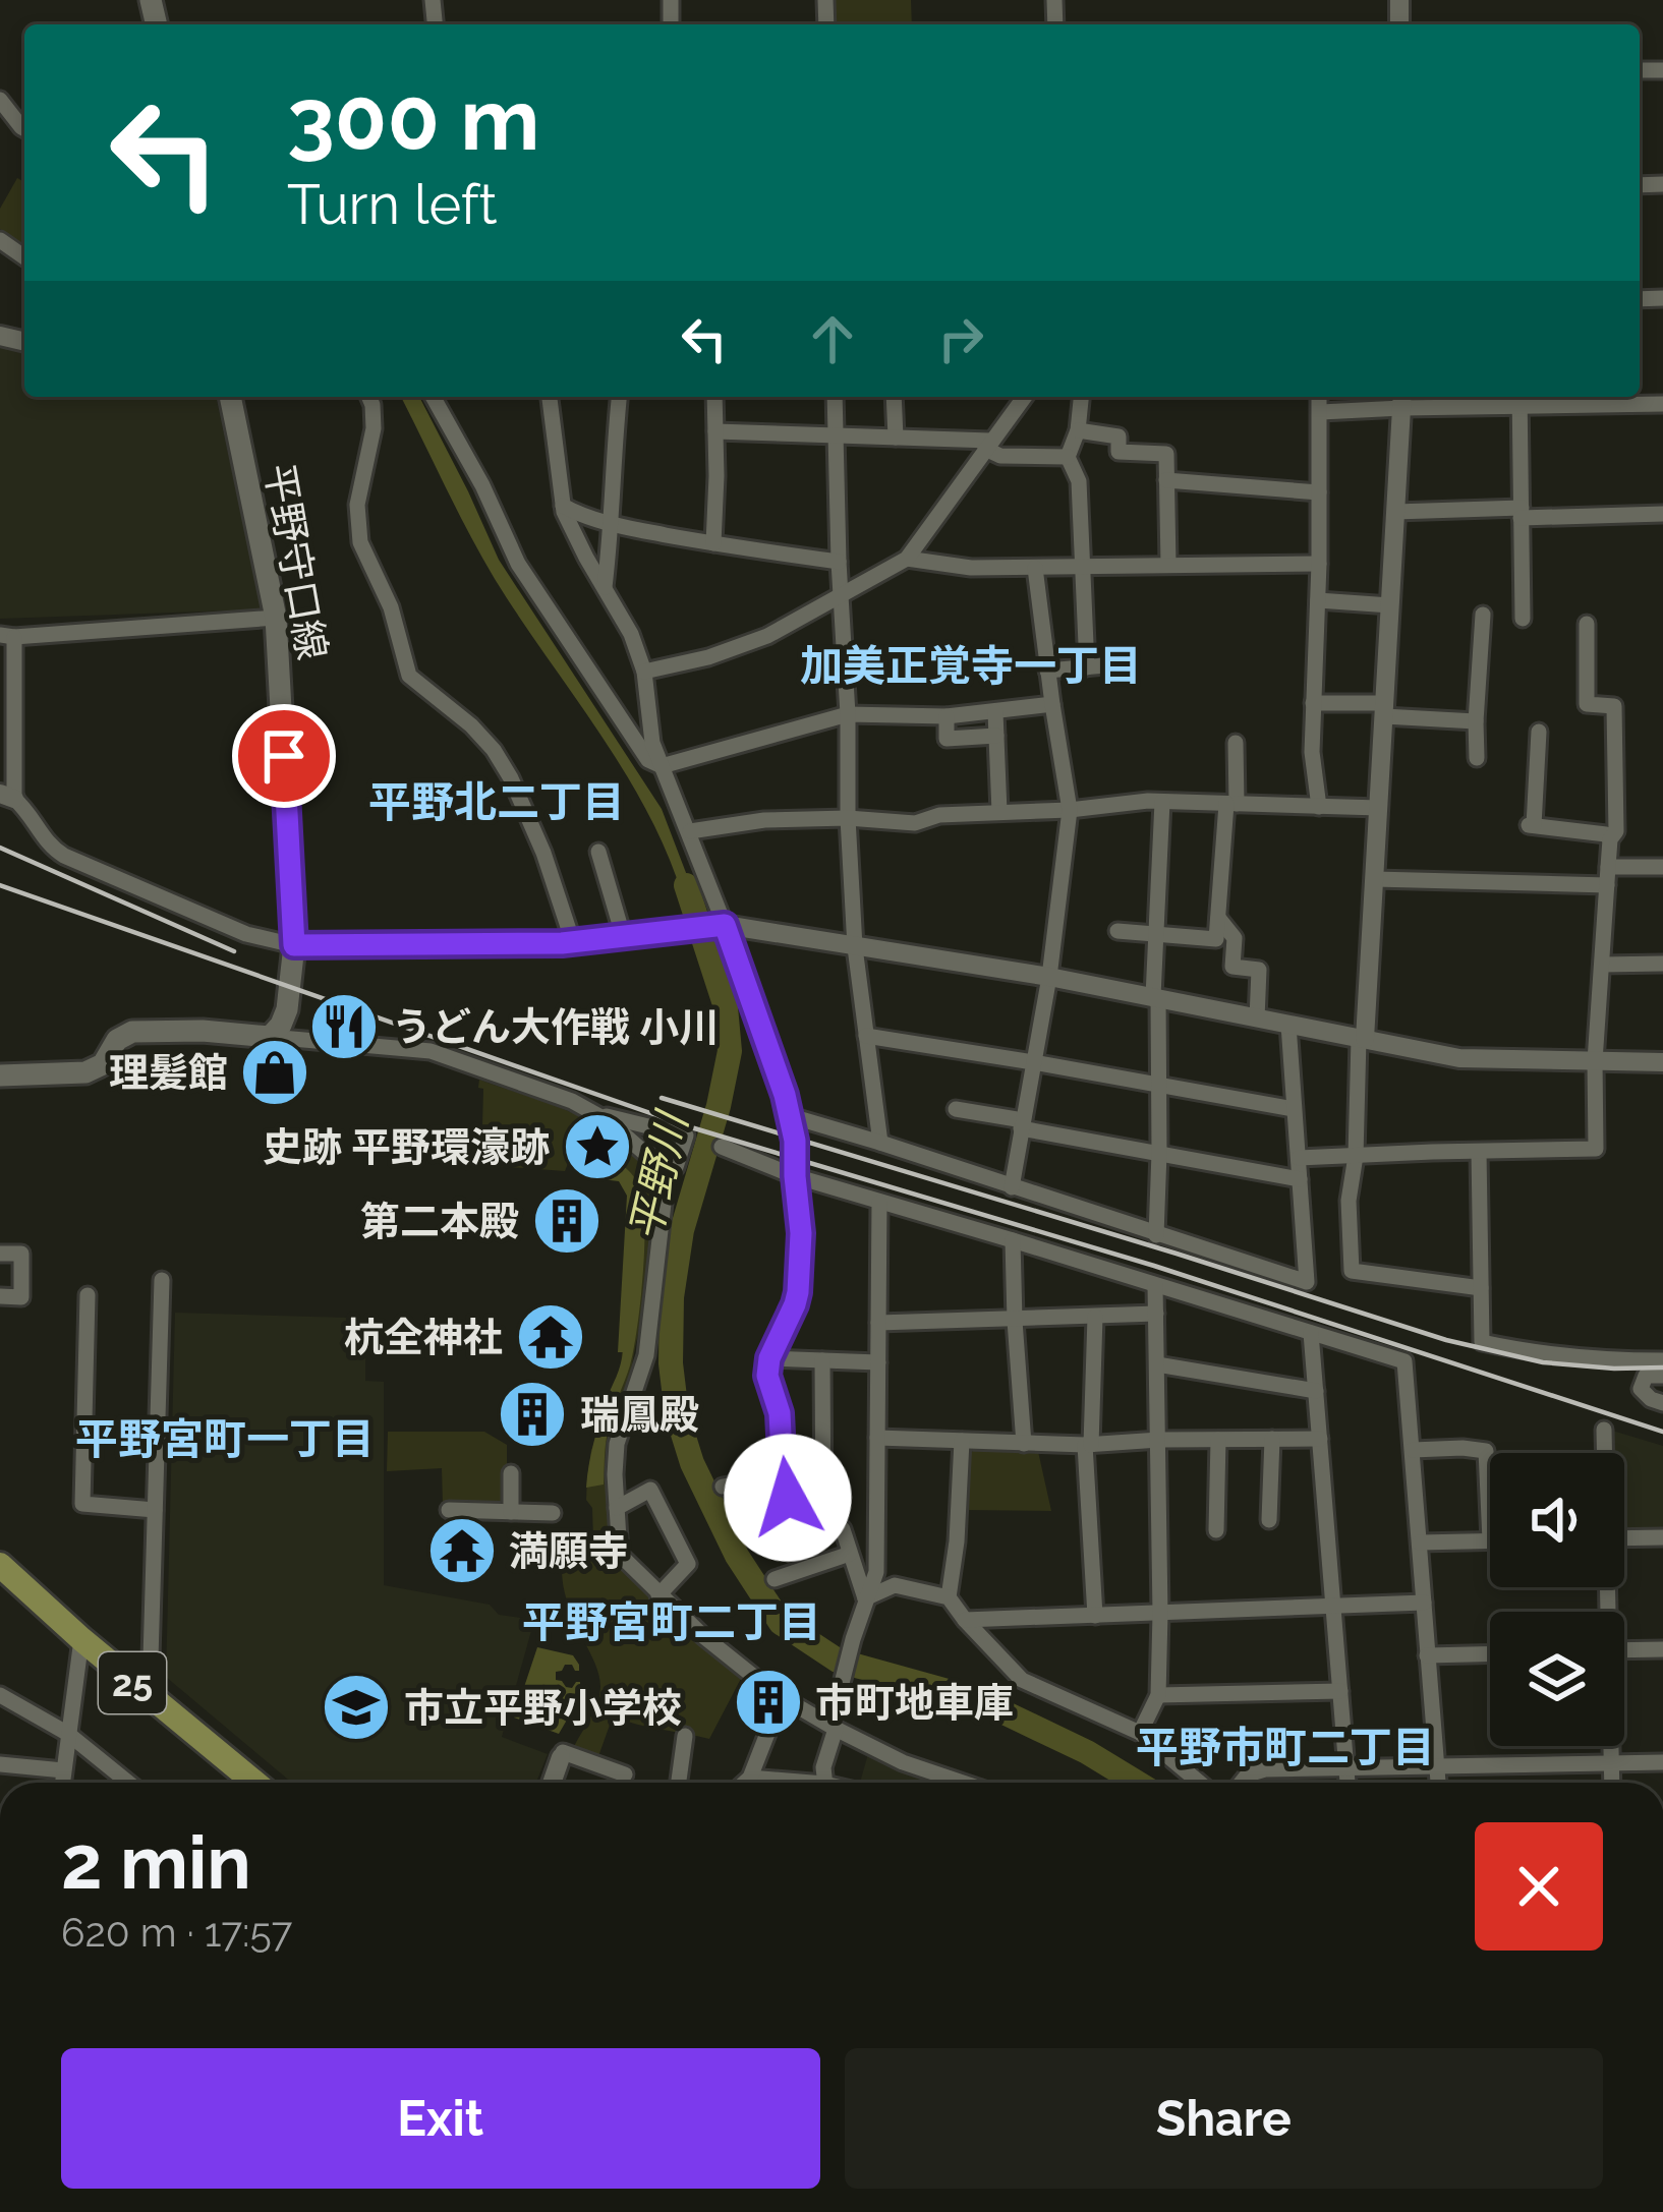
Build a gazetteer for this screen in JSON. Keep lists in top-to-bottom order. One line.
{"streets":{"highway":["25"],"main road":["平野守口線"]},"districts":["加美正覚寺一丁目","平野北二丁目","平野宮町一丁目","平野宮町二丁目","平野市町二丁目"],"water":["平野川"],"places":{"restaurant":["うどん大作戦 小川"],"shop":["理髪館"],"place":["史跡 平野環濠跡"],"building":["第二本殿","瑞鳳殿","市町地車庫"],"temple":["杭全神社","満願寺"],"school or university":["市立平野小学校"]},"page":{"turn":["300 m","Turn left"],"heading":["2 min","620 m · 17:57"],"buttons":["Exit","Share"]}}
